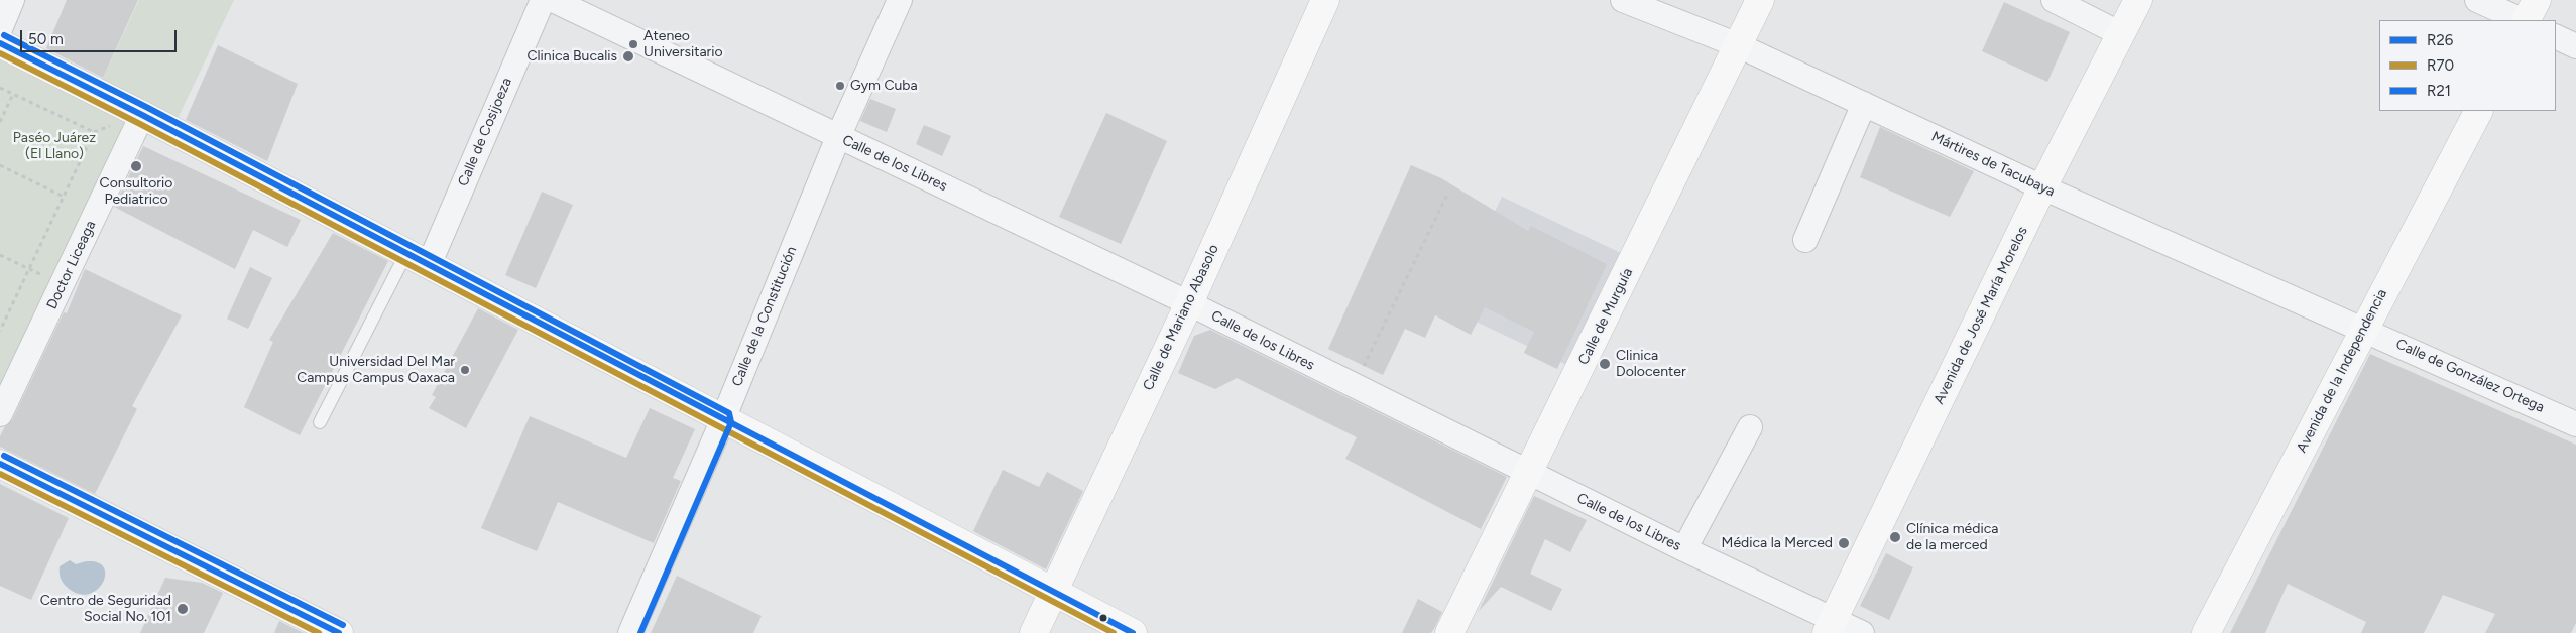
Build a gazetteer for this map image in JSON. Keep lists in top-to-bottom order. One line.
{"streets":{"main road":["Avenida de José María Morelos","Calle de Murguía","Calle de Mariano Abasolo","Avenida de la Independencia"],"street":["Calle de Cosijoeza","Calle de los Libres","Mártires de Tacubaya","Doctor Liceaga","Calle de la Constitución","Calle de González Ortega"]},"crossings":[["Calle de los Libres","Avenida de José María Morelos"],["Calle de los Libres","Calle de la Constitución"],["Calle de los Libres","Calle de Murguía"],["Calle de los Libres","Calle de Mariano Abasolo"],["Mártires de Tacubaya","Avenida de José María Morelos"],["Mártires de Tacubaya","Calle de Murguía"],["Mártires de Tacubaya","Avenida de la Independencia"],["Mártires de Tacubaya","Calle de González Ortega"],["Avenida de la Independencia","Calle de González Ortega"]],"parks":["Paséo Juárez (El Llano)"],"places":["Ateneo Universitario","Clinica Bucalis","Gym Cuba","Consultorio Pediatrico","Clinica Dolocenter","Universidad Del Mar Campus Campus Oaxaca","Clínica médica de la merced","Médica la Merced","Centro de Seguridad Social No. 101"],"lines":["transit line R21","transit line R26","transit line R70"],"legend":["R26","R70","R21"],"scale_bar":"50 m"}
